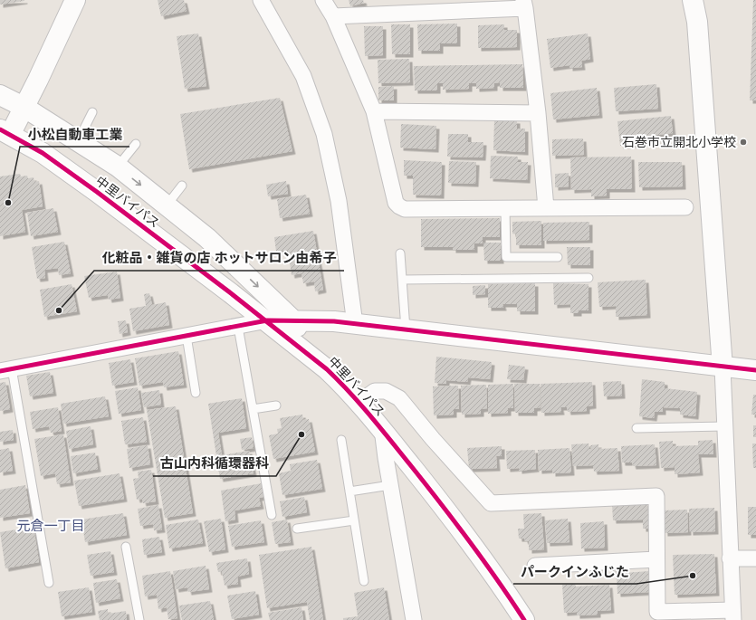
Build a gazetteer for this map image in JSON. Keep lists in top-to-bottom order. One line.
{"streets":{"street":["中里バイパス"]},"districts":["元倉一丁目"],"places":["石巻市立開北小学校","小松自動車工業","化粧品・雑貨の店 ホットサロン由希子","古山内科循環器科","パークインふじた"]}
